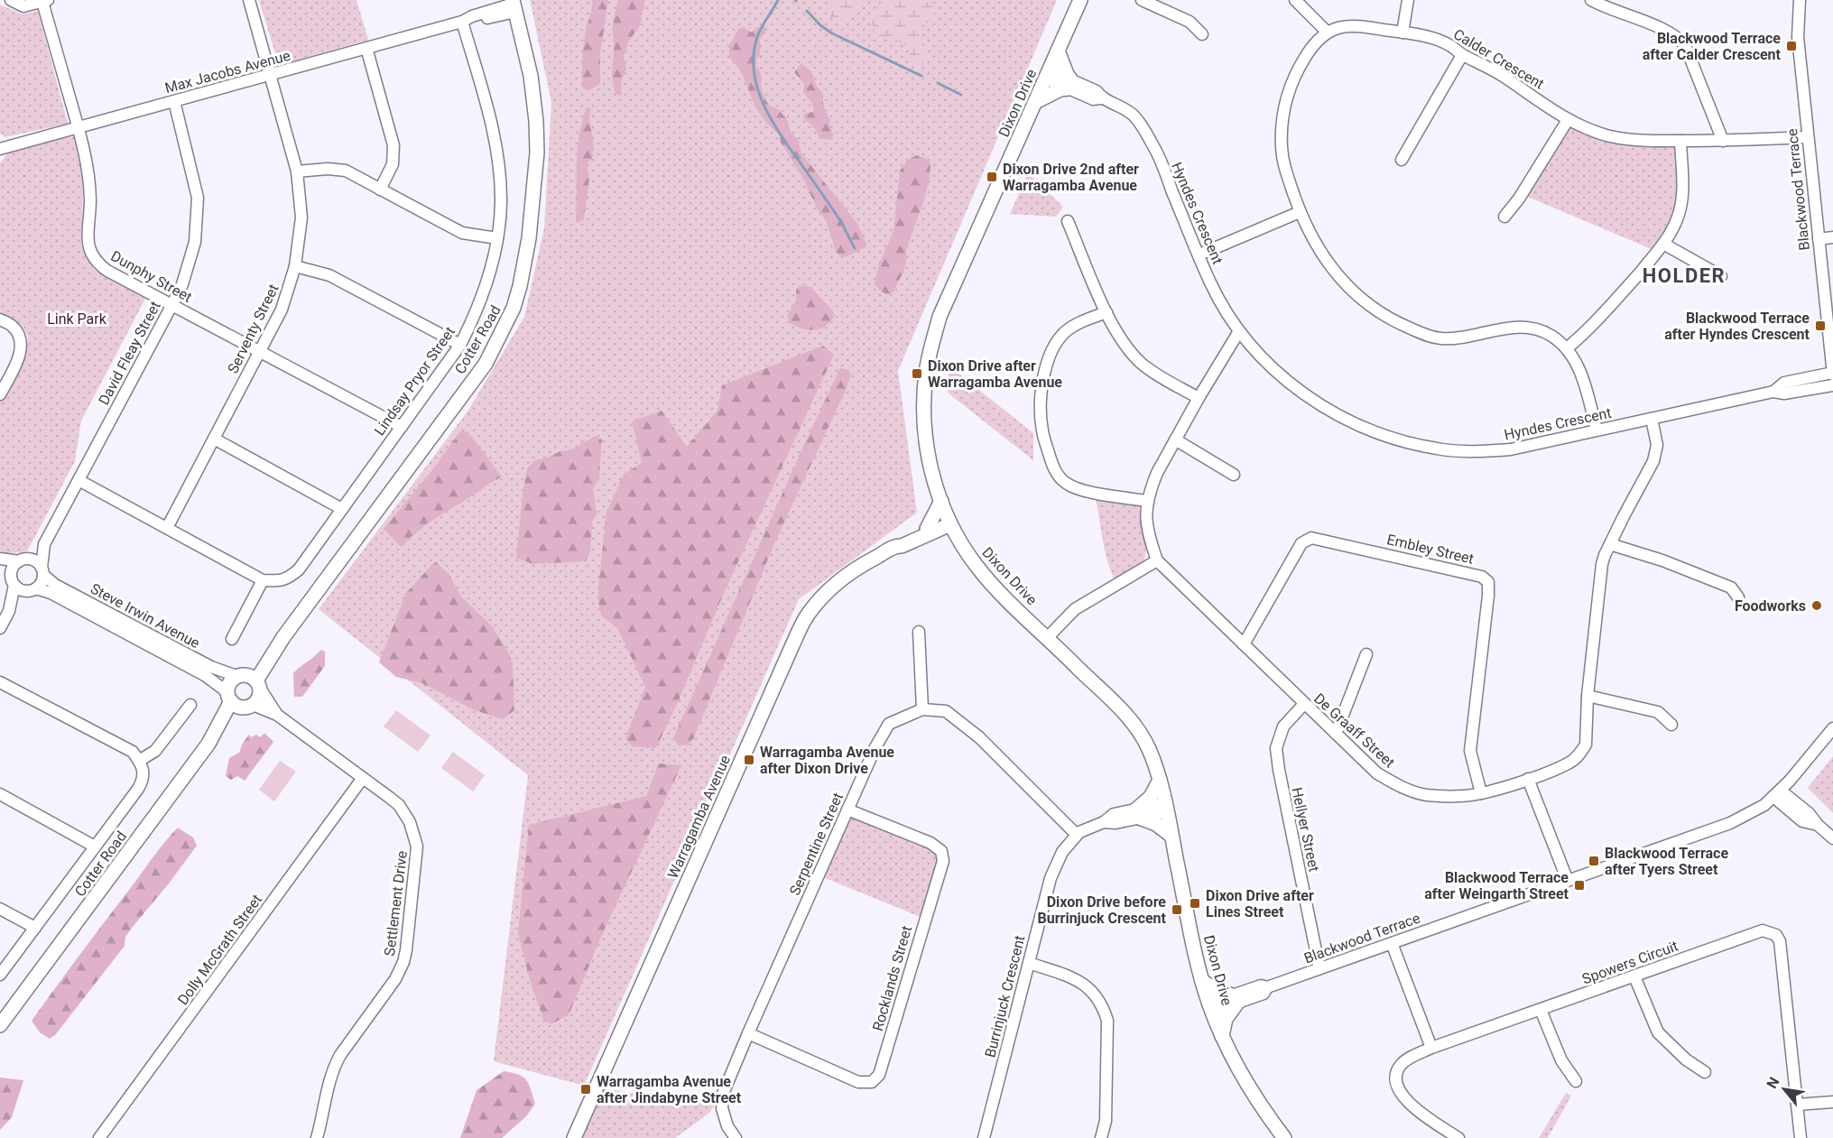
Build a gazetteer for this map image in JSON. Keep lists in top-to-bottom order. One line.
{"streets":{"main road":["Dixon Drive","Cotter Road","Warragamba Avenue"],"street":["Calder Crescent","Max Jacobs Avenue","Blackwood Terrace","Hyndes Crescent","Dunphy Street","Serventy Street","David Fleay Street","Lindsay Pryor Street","Embley Street","Steve Irwin Avenue","De Graaff Street","Hellyer Street","Serpentine Street","Settlement Drive","Dolly McGrath Street","Spowers Circuit","Rocklands Street","Burrinjuck Crescent"]},"crossings":[["Calder Crescent","Blackwood Terrace"],["Max Jacobs Avenue","Dunphy Street"],["Max Jacobs Avenue","Serventy Street"],["Max Jacobs Avenue","Cotter Road"],["Max Jacobs Avenue","David Fleay Street"],["Max Jacobs Avenue","Lindsay Pryor Street"],["Dixon Drive","Blackwood Terrace"],["Dixon Drive","Hyndes Crescent"],["Dixon Drive","Warragamba Avenue"],["Dixon Drive","Burrinjuck Crescent"],["Blackwood Terrace","Hyndes Crescent"],["Blackwood Terrace","Hellyer Street"],["Hyndes Crescent","De Graaff Street"],["Dunphy Street","Serventy Street"],["Dunphy Street","David Fleay Street"],["Dunphy Street","Lindsay Pryor Street"],["Cotter Road","Steve Irwin Avenue"],["Cotter Road","Settlement Drive"],["David Fleay Street","Steve Irwin Avenue"],["Embley Street","De Graaff Street"],["Steve Irwin Avenue","Settlement Drive"],["De Graaff Street","Hellyer Street"],["Serpentine Street","Rocklands Street"],["Settlement Drive","Dolly McGrath Street"]],"districts":["HOLDER"],"parks":["Link Park"],"places":{"transit":["Blackwood Terrace after Calder Crescent","Dixon Drive 2nd after Warragamba Avenue","Blackwood Terrace after Hyndes Crescent","Dixon Drive after Warragamba Avenue","Warragamba Avenue after Dixon Drive","Blackwood Terrace after Tyers Street","Blackwood Terrace after Weingarth Street","Dixon Drive after Lines Street","Dixon Drive before Burrinjuck Crescent","Warragamba Avenue after Jindabyne Street"],"other":["Foodworks"]},"north":"top left"}
